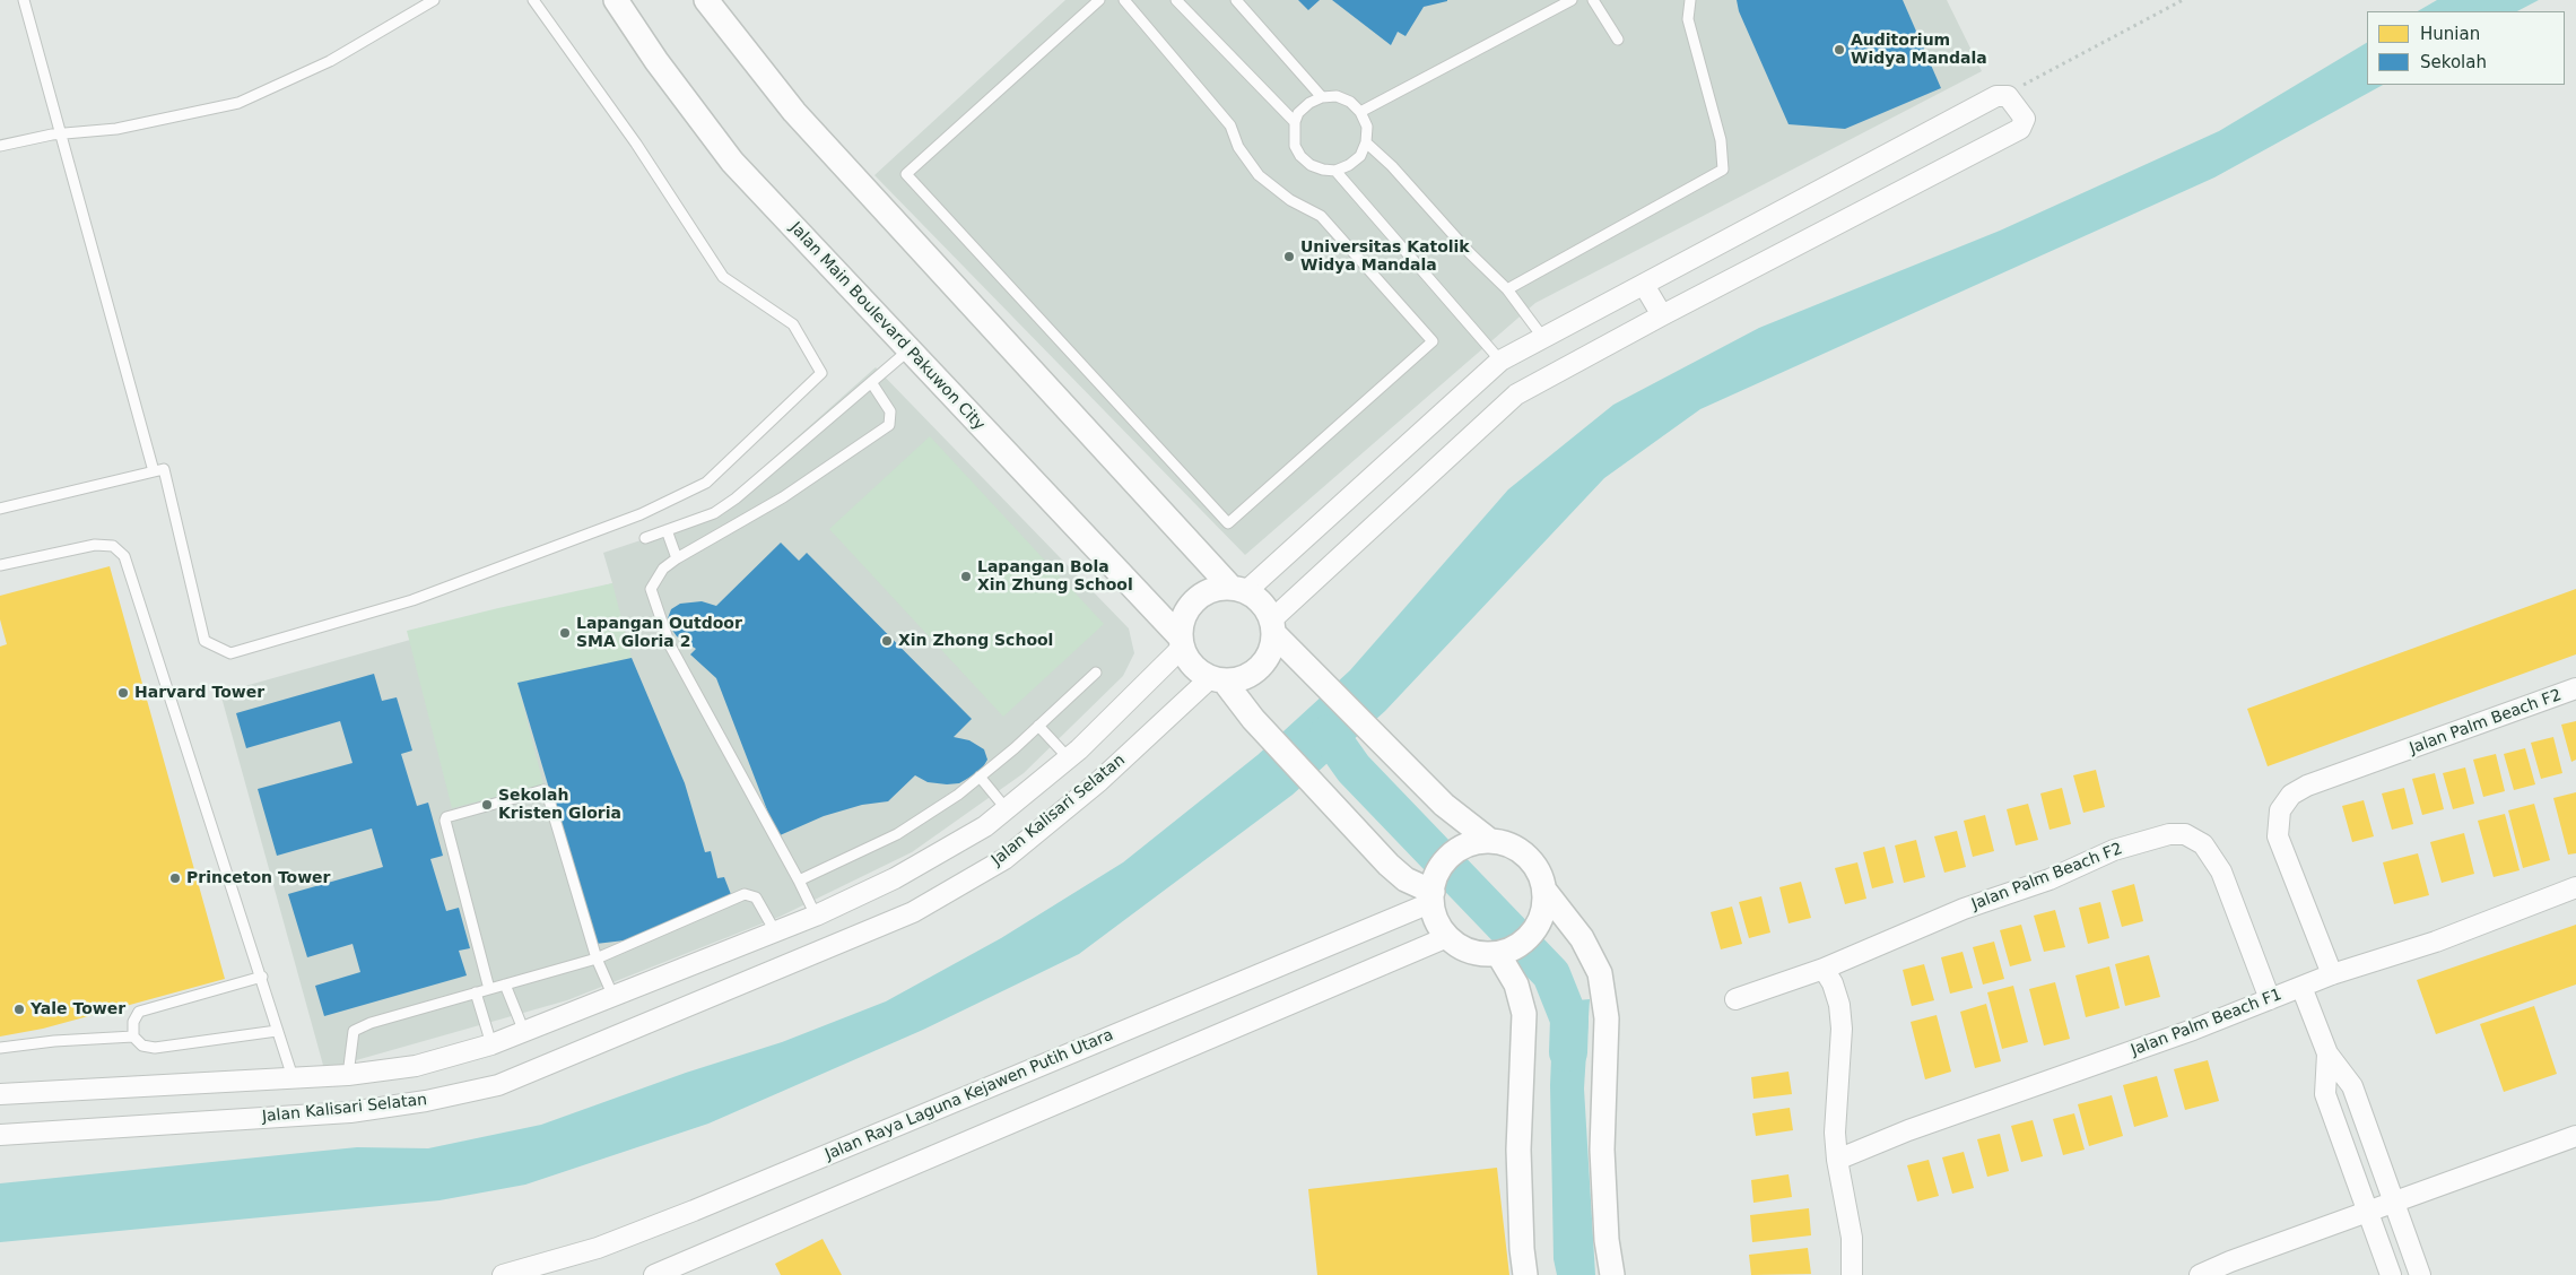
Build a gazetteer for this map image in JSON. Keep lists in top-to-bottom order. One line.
{"streets":{"street":["Jalan Main Boulevard Pakuwon City","Jalan Palm Beach F2","Jalan Kalisari Selatan","Jalan Palm Beach F1","Jalan Raya Laguna Kejawen Putih Utara"]},"crossings":[["Jalan Main Boulevard Pakuwon City","Jalan Kalisari Selatan"],["Jalan Palm Beach F2","Jalan Palm Beach F1"]],"places":["Auditorium Widya Mandala","Universitas Katolik Widya Mandala","Lapangan Bola Xin Zhung School","Lapangan Outdoor SMA Gloria 2","Xin Zhong School","Harvard Tower","Sekolah Kristen Gloria","Princeton Tower","Yale Tower"],"legend":["Hunian","Sekolah"]}
